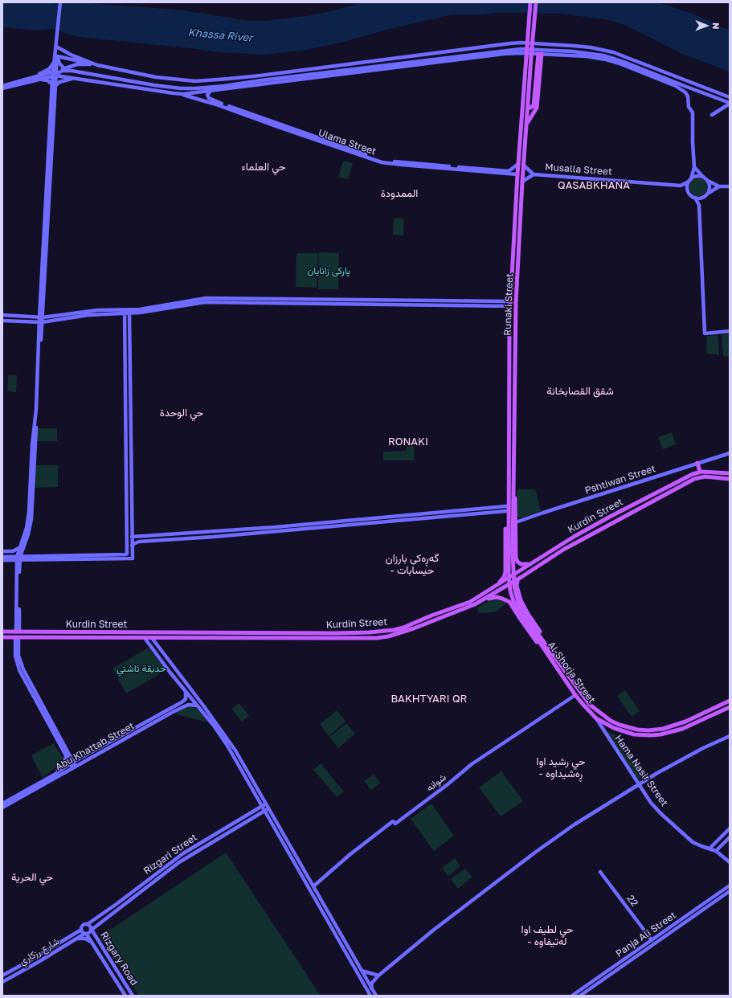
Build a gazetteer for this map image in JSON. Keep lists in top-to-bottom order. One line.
{"streets":{"main road":["Runaki Street","Kurdin Street","Al-Shorja Street"],"street":["Ulama Street","Musalla Street","Pshtiwan Street","Abu Khattab Street","Hama Nasir Street","شوانە","Rizgari Street","22","Panja Ali Street","شارع رزكاري","Rizgary Road"]},"crossings":[["Ulama Street","Runaki Street"],["Al-Shorja Street","Hama Nasir Street"],["Al-Shorja Street","شوانە"],["Rizgari Street","شارع رزكاري"],["Rizgari Street","Rizgary Road"],["22","Panja Ali Street"],["شارع رزكاري","Rizgary Road"]],"districts":["حي العلماء","QASABKHANA","الممدودة","شقق القصابخانة","حي الوحدة","RONAKI","گەڕەکی بارزان - حیسابات","BAKHTYARI QR","حي رشيد اوا - ڕەشیداوە","حي الحرية","حي لطيف اوا - لەتیفاوە"],"water":["Khassa River"],"parks":["پارکی زانایان","حديقة ئاشتي"],"north":"right"}
